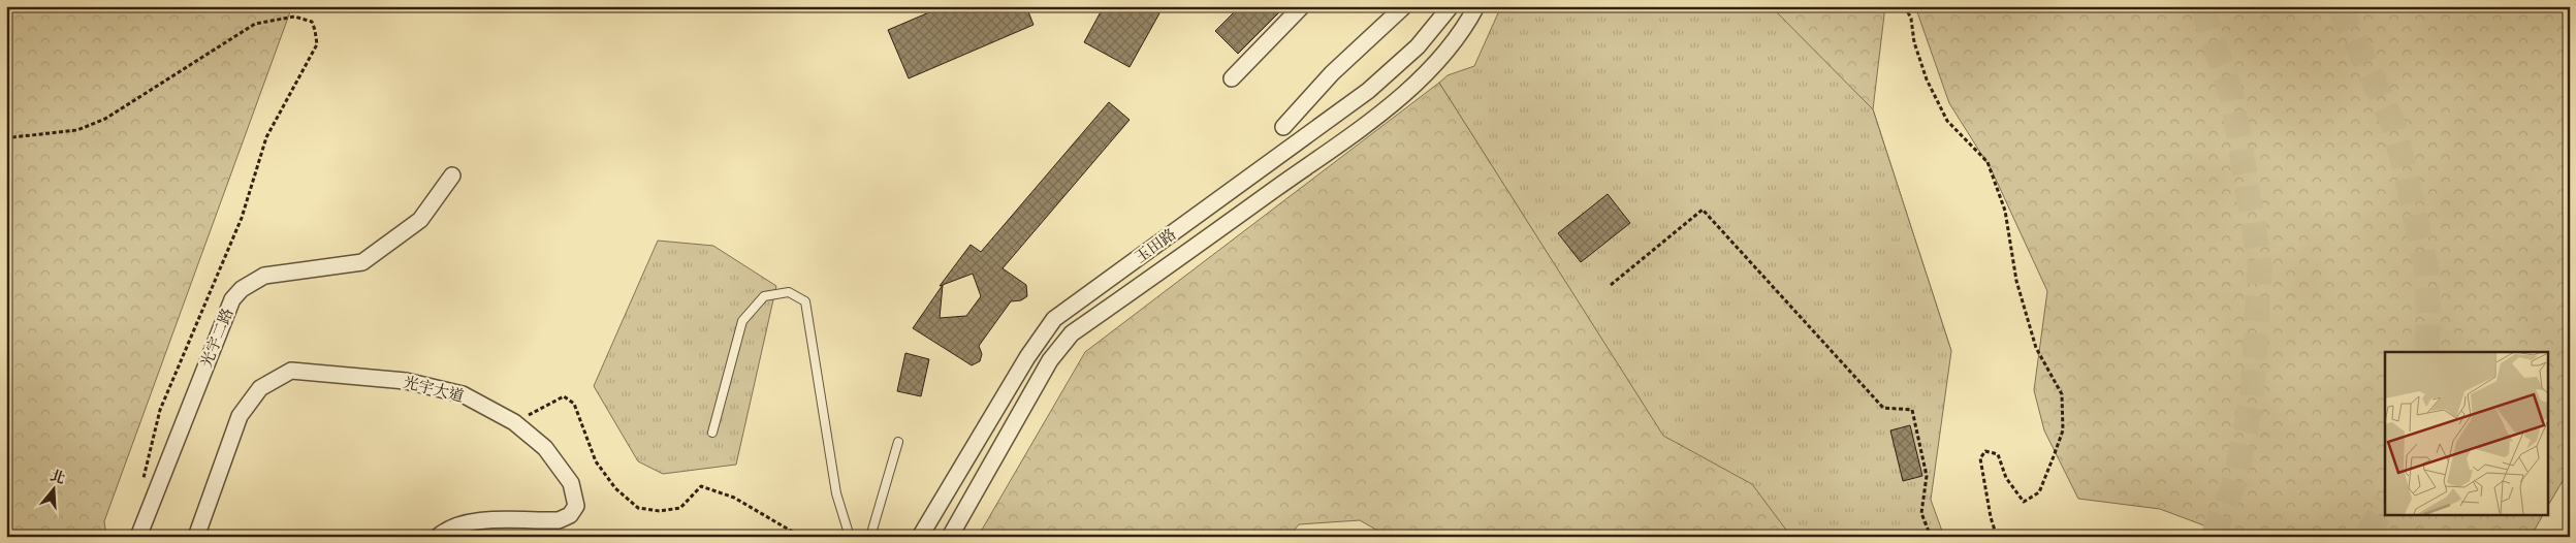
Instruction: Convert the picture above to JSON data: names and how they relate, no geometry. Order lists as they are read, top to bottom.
{
  "streets": {
    "street": ["玉田路", "光宇二路", "光宇大道"]
  },
  "north": "top"
}
